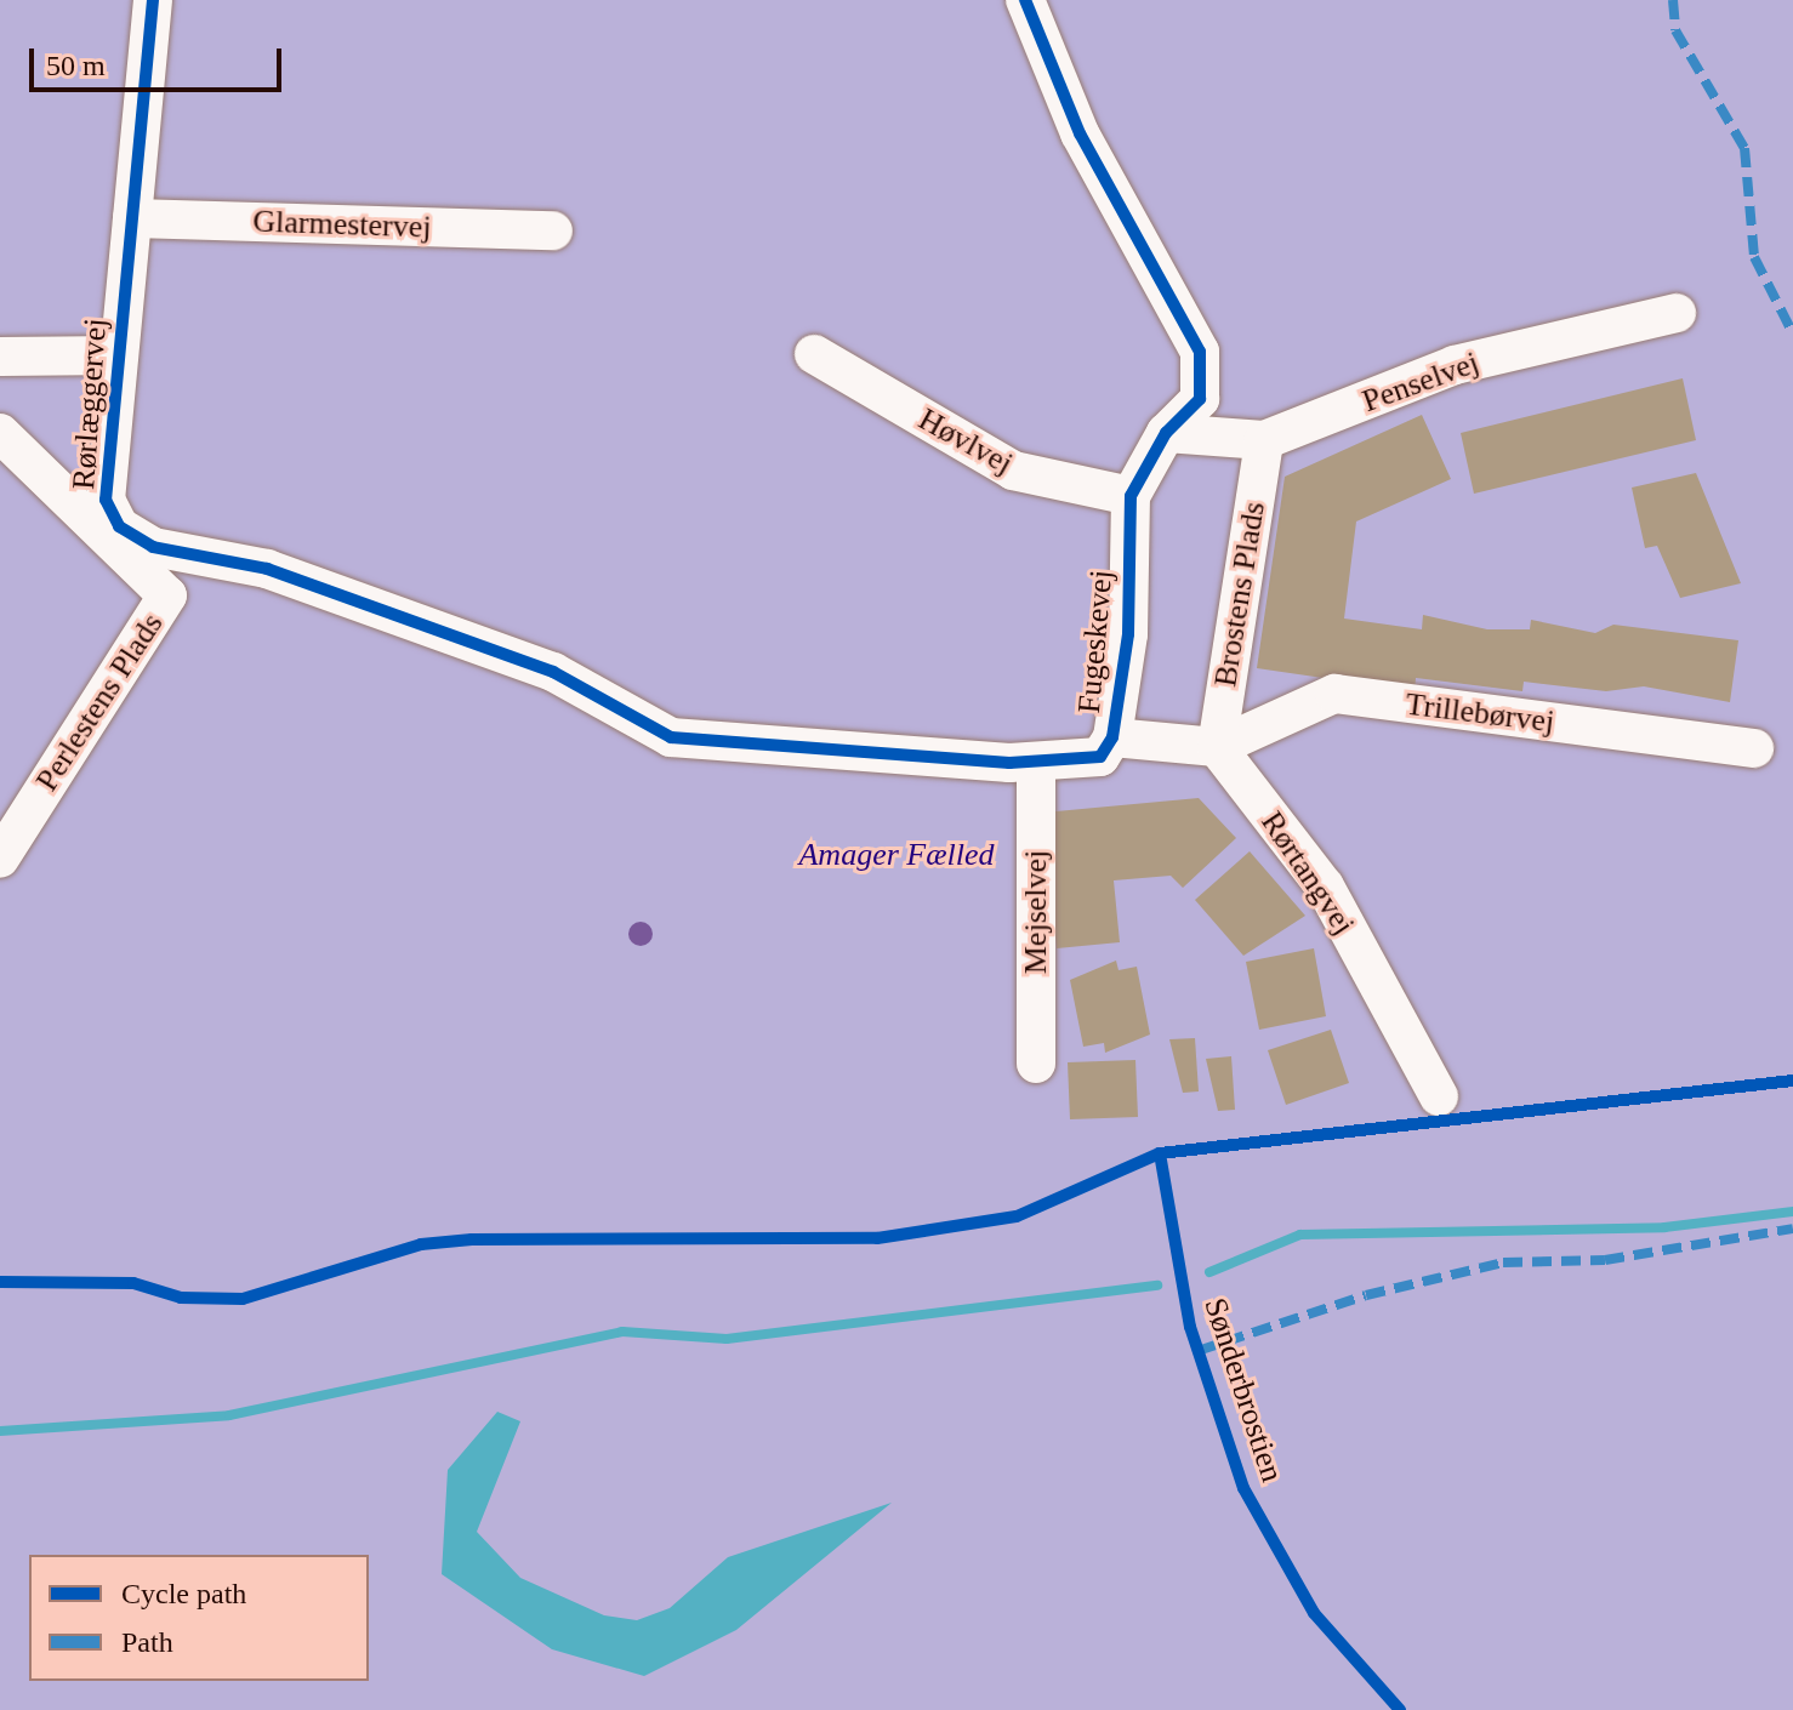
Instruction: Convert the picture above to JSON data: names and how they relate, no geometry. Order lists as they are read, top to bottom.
{
  "streets": {
    "street": [
      "Glarmestervej",
      "Penselvej",
      "Rørlæggervej",
      "Høvlvej",
      "Brostens Plads",
      "Fugeskevej",
      "Perlestens Plads",
      "Trillebørvej",
      "Rørtangvej",
      "Mejselvej"
    ],
    "cycle path": ["Sønderbrostien"]
  },
  "crossings": [
    ["Glarmestervej", "Rørlæggervej"],
    ["Penselvej", "Brostens Plads"],
    ["Penselvej", "Fugeskevej"],
    ["Rørlæggervej", "Fugeskevej"],
    ["Høvlvej", "Fugeskevej"],
    ["Brostens Plads", "Trillebørvej"],
    ["Brostens Plads", "Rørtangvej"],
    ["Fugeskevej", "Mejselvej"],
    ["Trillebørvej", "Rørtangvej"]
  ],
  "parks": ["Amager Fælled"],
  "legend": ["Cycle path", "Path"],
  "scale_bar": "50 m"
}
